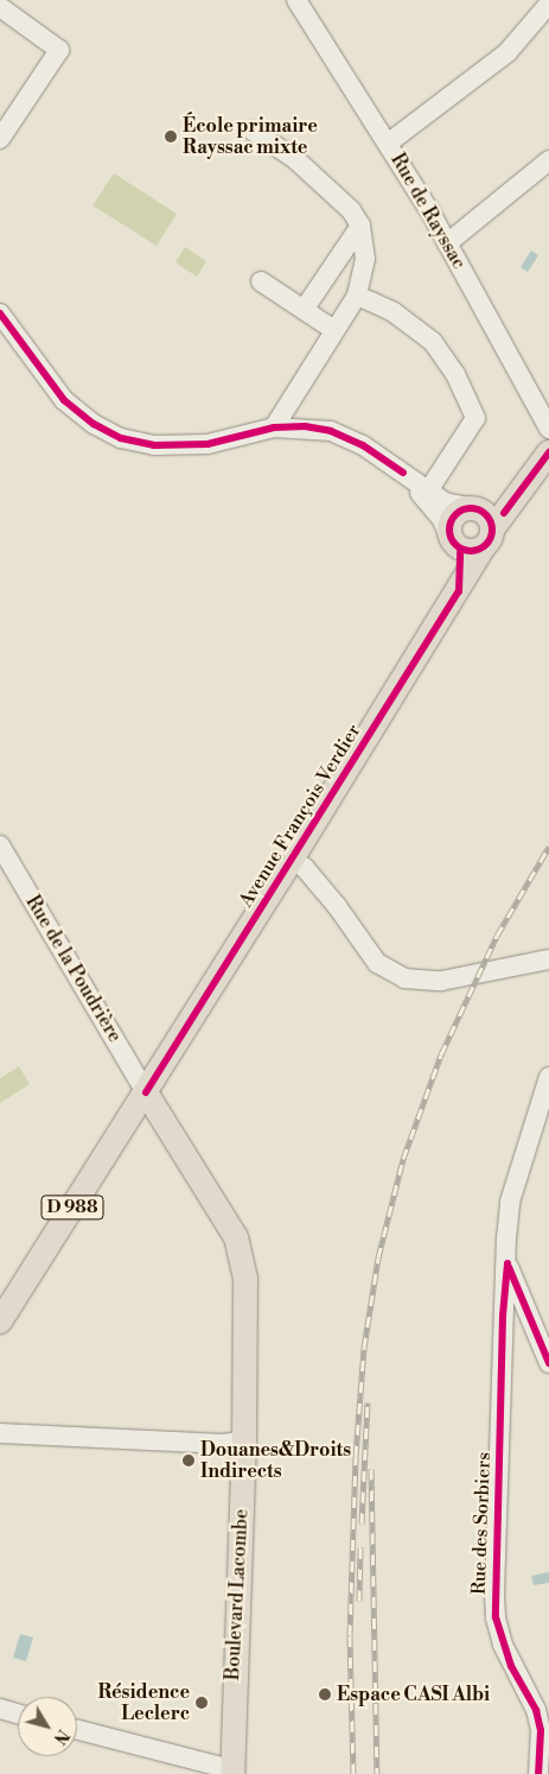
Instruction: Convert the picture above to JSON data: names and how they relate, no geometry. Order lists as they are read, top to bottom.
{
  "streets": {
    "main road": ["Avenue François Verdier", "D 988", "Boulevard Lacombe"],
    "street": ["Rue de Rayssac", "Rue de la Poudrière", "Rue des Sorbiers"]
  },
  "crossings": [
    ["Avenue François Verdier", "Rue de la Poudrière"],
    ["Avenue François Verdier", "Boulevard Lacombe"],
    ["Rue de la Poudrière", "Boulevard Lacombe"]
  ],
  "places": [
    "École primaire Rayssac mixte",
    "Douanes&Droits Indirects",
    "Espace CASI Albi",
    "Résidence Leclerc"
  ],
  "north": "bottom right"
}
